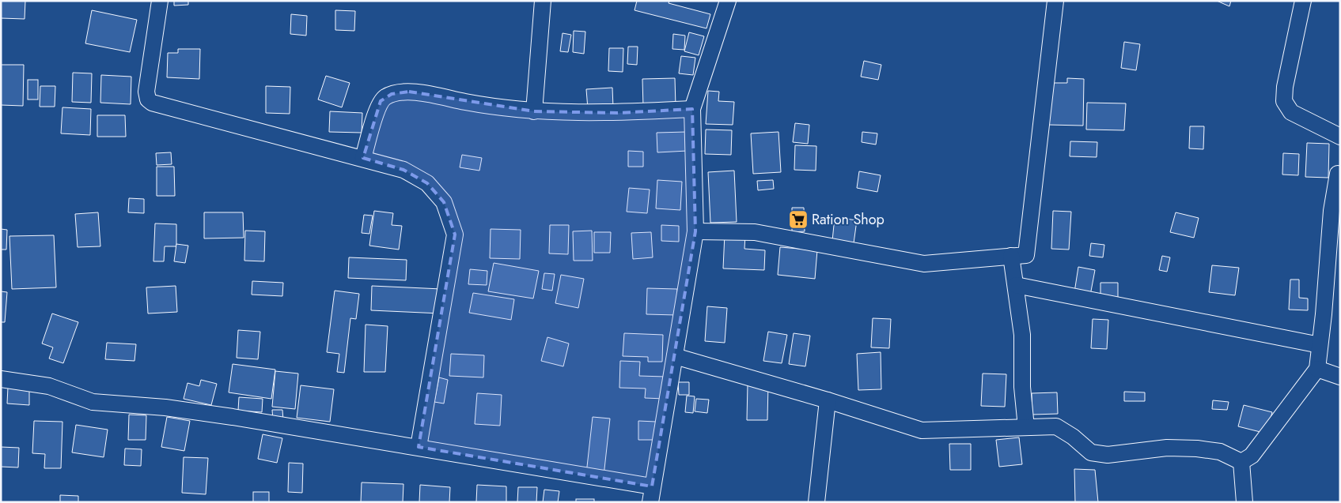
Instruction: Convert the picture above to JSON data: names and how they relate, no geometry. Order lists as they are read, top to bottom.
{
  "places": {
    "supermarket": ["Ration Shop"]
  }
}
